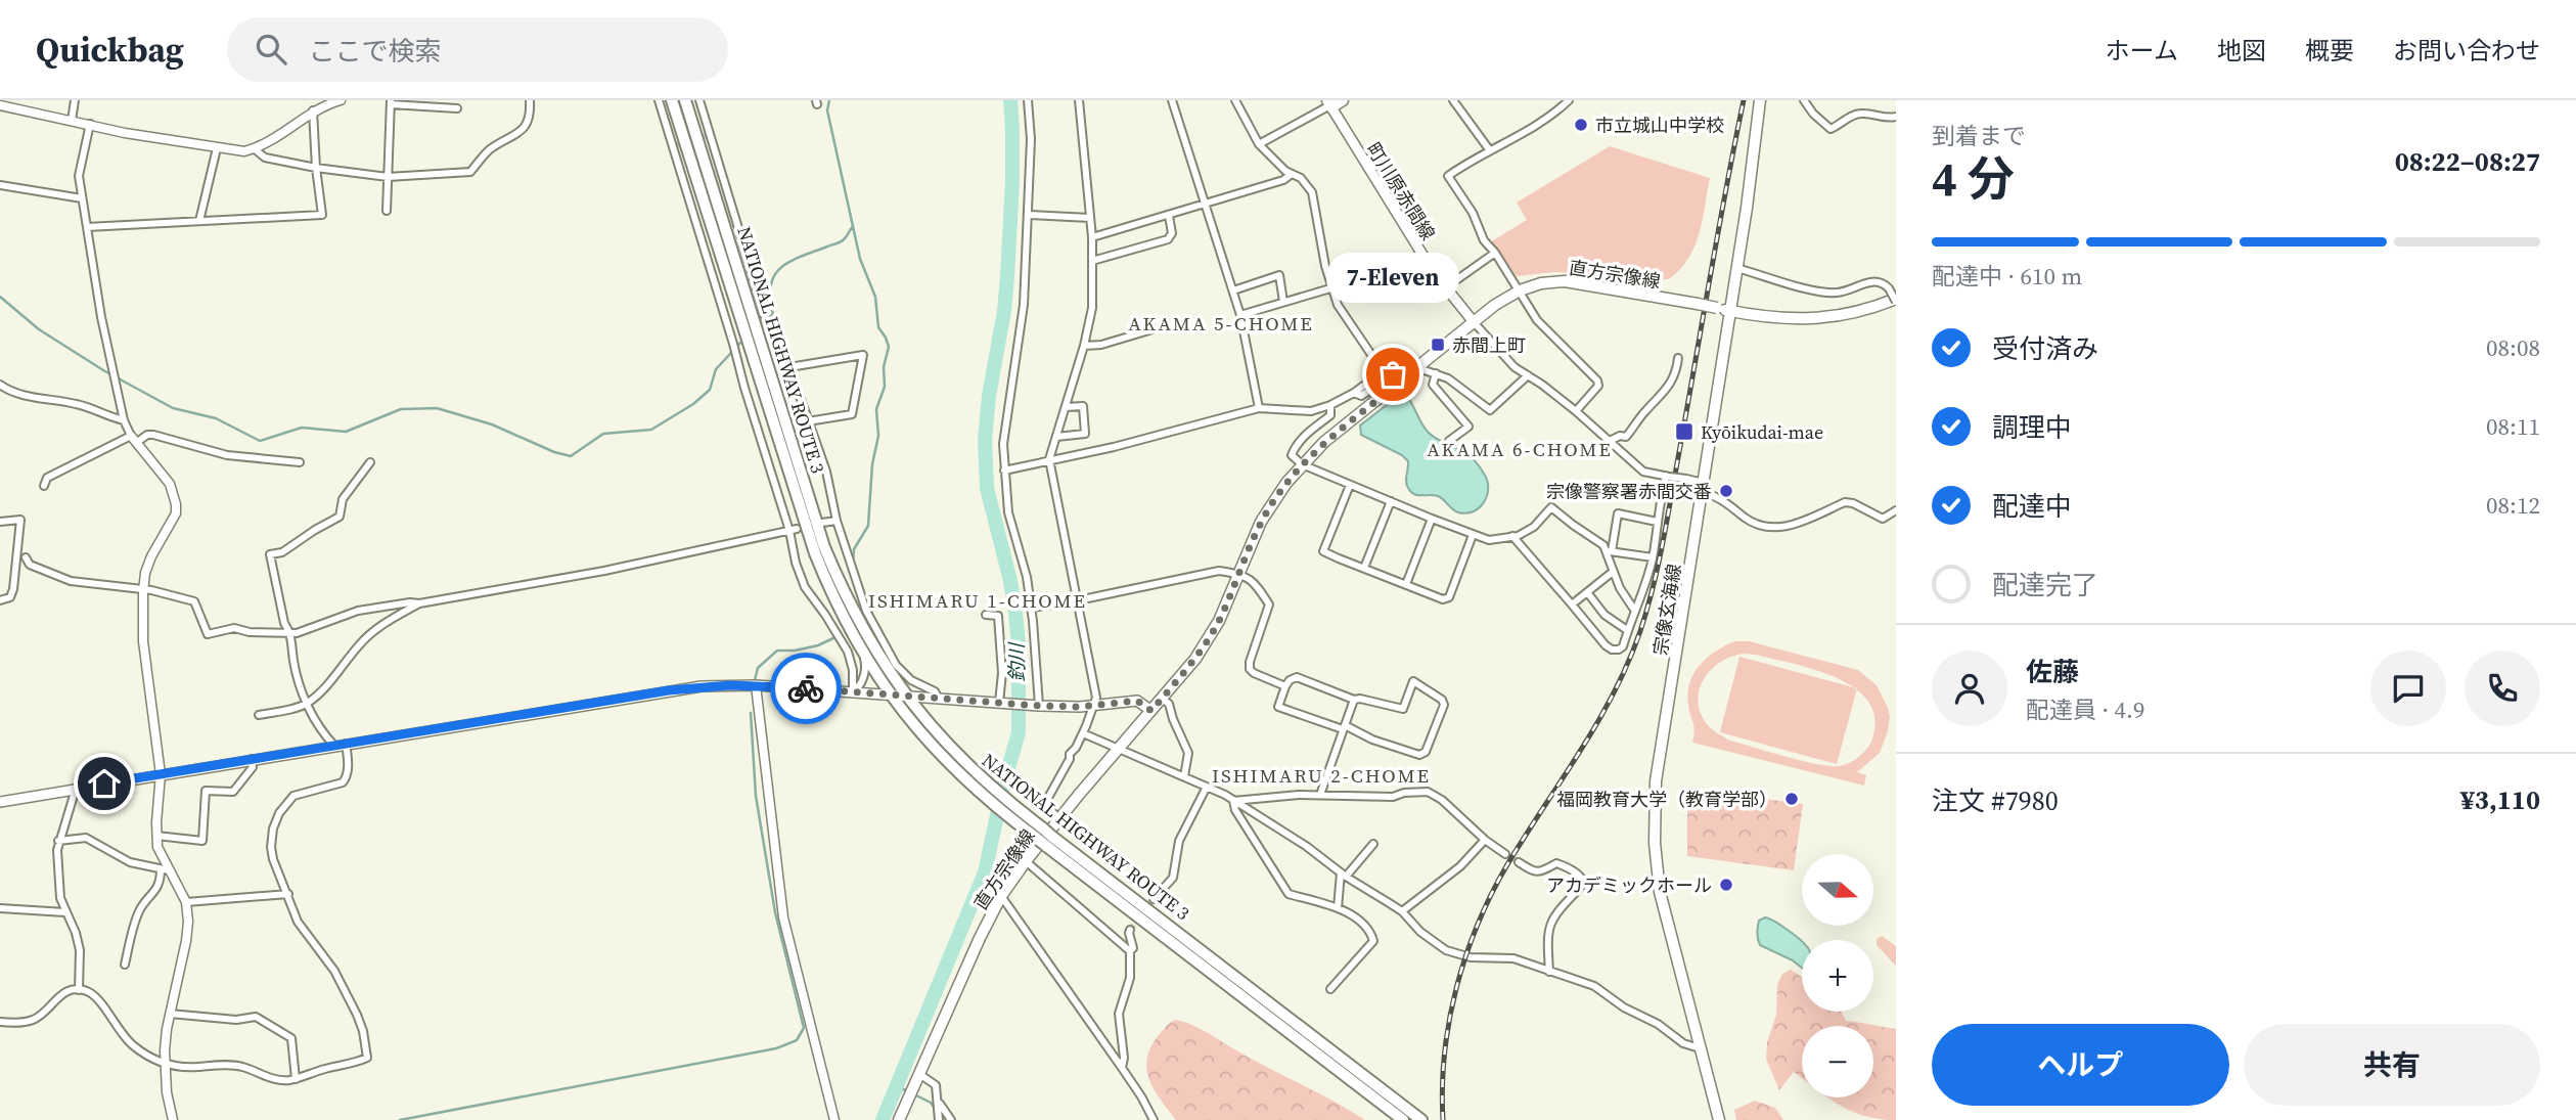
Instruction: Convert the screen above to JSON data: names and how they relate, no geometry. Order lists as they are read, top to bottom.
{
  "streets": {
    "highway": ["NATIONAL HIGHWAY ROUTE 3"],
    "main road": ["町川原赤間線", "直方宗像線", "宗像玄海線"]
  },
  "crossings": [
    ["町川原赤間線", "直方宗像線"],
    ["直方宗像線", "宗像玄海線"]
  ],
  "districts": [
    "AKAMA 5-CHOME",
    "AKAMA 6-CHOME",
    "ISHIMARU 1-CHOME",
    "ISHIMARU 2-CHOME"
  ],
  "water": ["釣川"],
  "places": {
    "other": [
      "市立城山中学校",
      "7-Eleven",
      "宗像警察署赤間交番",
      "福岡教育大学（教育学部）",
      "アカデミックホール"
    ],
    "transit": ["赤間上町", "Kyōikudai-mae"]
  },
  "north": "right",
  "page": {
    "header": "Quickbag",
    "search": "ここで検索",
    "nav": [
      "ホーム",
      "地図",
      "概要",
      "お問い合わせ"
    ],
    "heading": ["4 分", "到着まで", "08:22–08:27"],
    "panel": [
      "佐藤",
      "配達員 · 4.9",
      "注文 #7980",
      "¥3,110"
    ],
    "bar": "配達中 · 610 m",
    "bubble": "7-Eleven",
    "list": [
      ["受付済み", "08:08"],
      ["調理中", "08:11"],
      ["配達中", "08:12"],
      "配達完了"
    ],
    "map_buttons": ["+", "−"],
    "buttons": ["ヘルプ", "共有"]
  }
}
